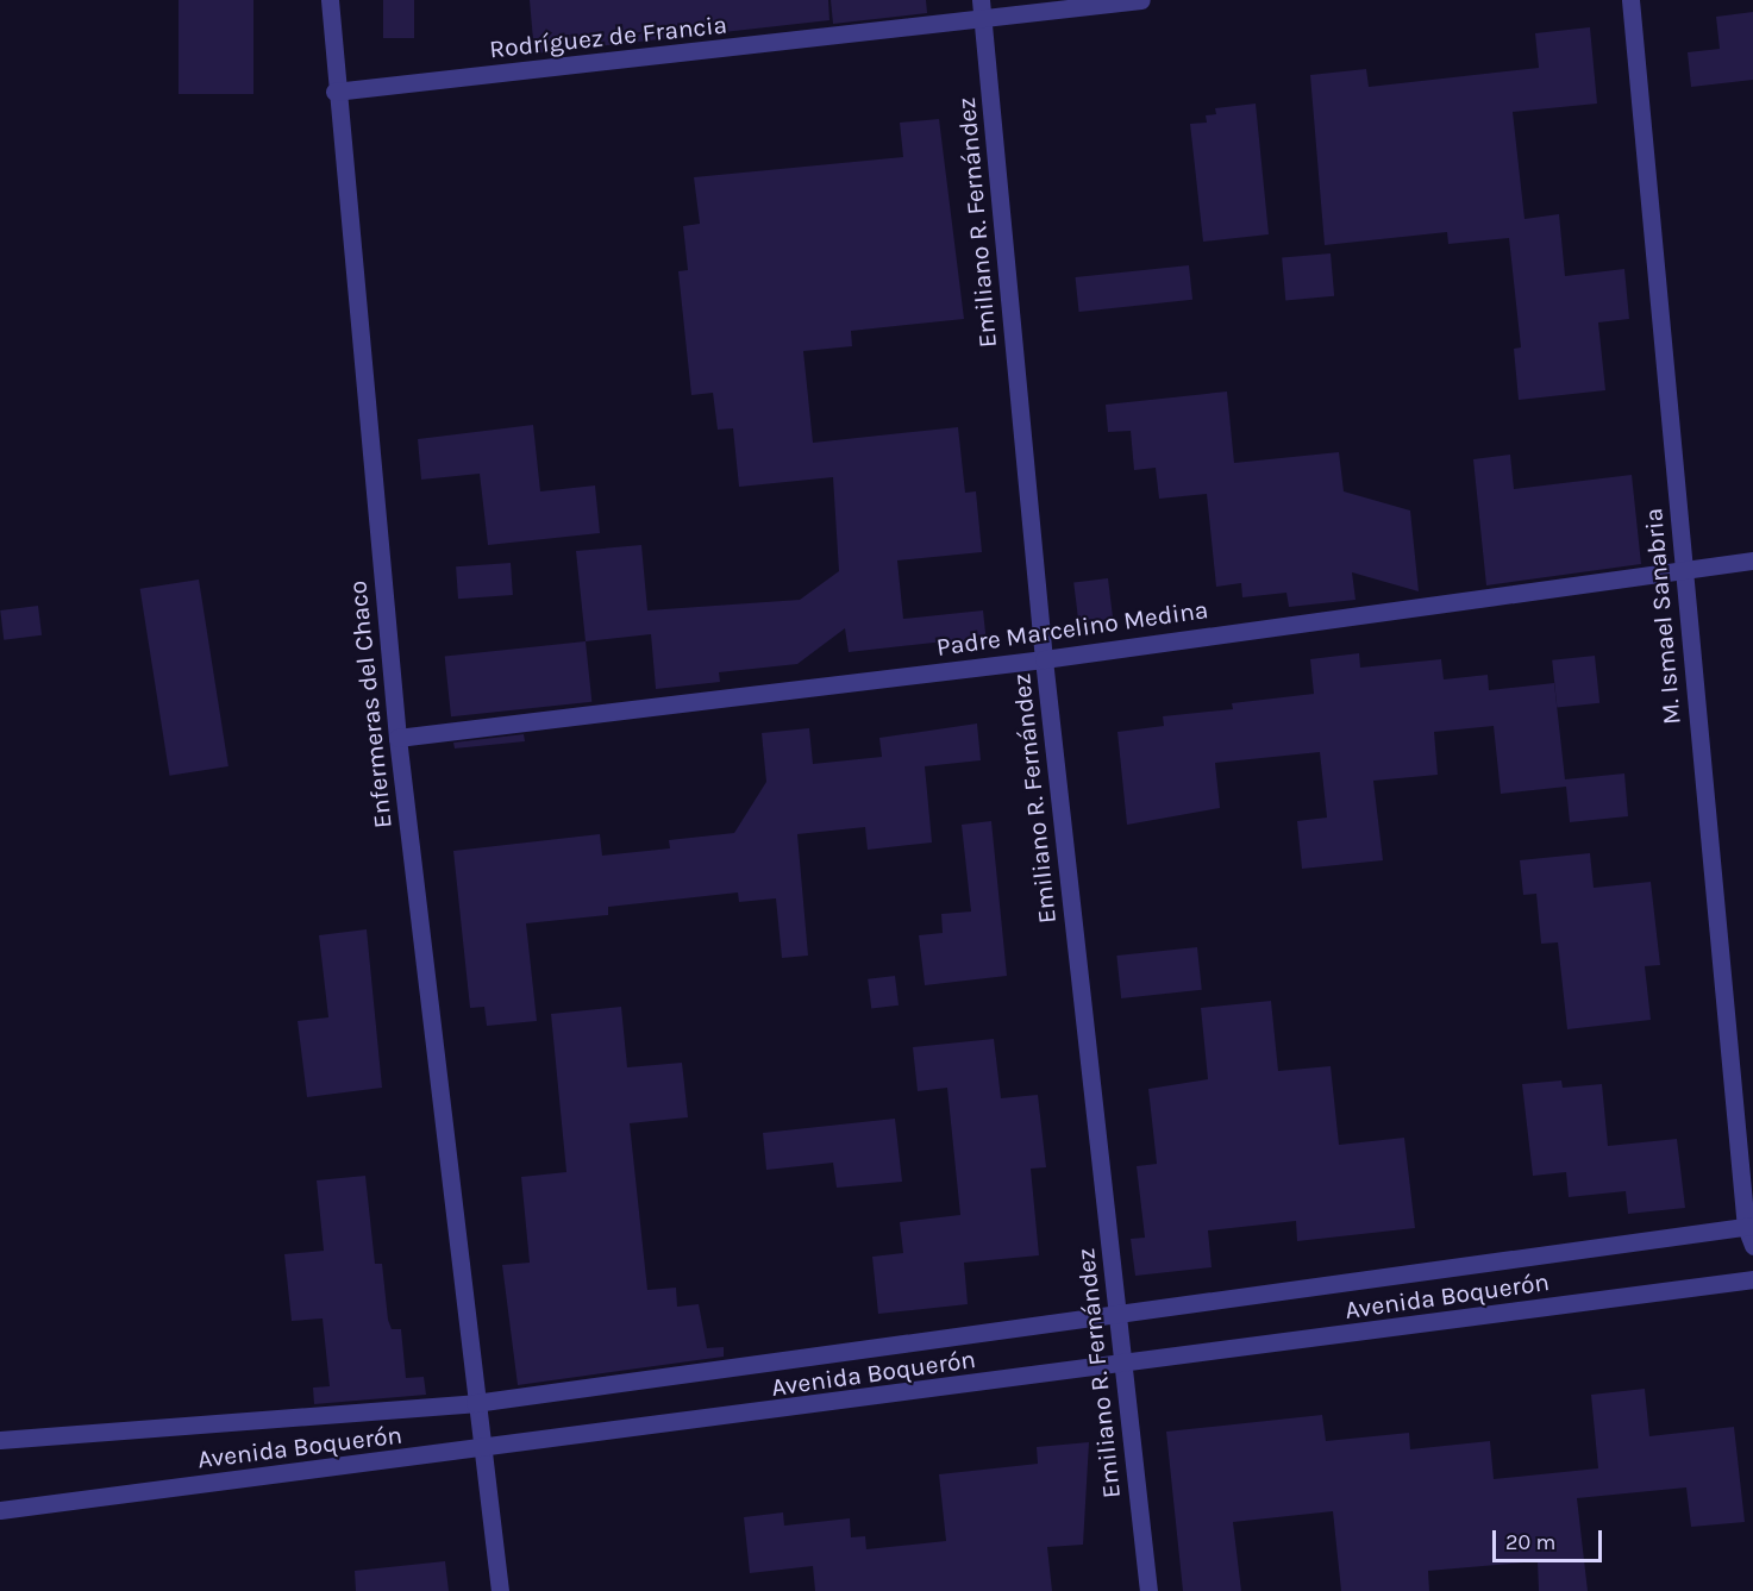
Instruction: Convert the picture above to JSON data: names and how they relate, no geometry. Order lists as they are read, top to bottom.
{
  "streets": {
    "street": [
      "Rodríguez de Francia",
      "Emiliano R. Fernández",
      "M. Ismael Sanabria",
      "Padre Marcelino Medina",
      "Enfermeras del Chaco",
      "Avenida Boquerón"
    ]
  },
  "crossings": [
    ["Rodríguez de Francia", "Emiliano R. Fernández"],
    ["Rodríguez de Francia", "Enfermeras del Chaco"],
    ["Emiliano R. Fernández", "Padre Marcelino Medina"],
    ["Emiliano R. Fernández", "Avenida Boquerón"],
    ["M. Ismael Sanabria", "Padre Marcelino Medina"],
    ["M. Ismael Sanabria", "Avenida Boquerón"],
    ["Padre Marcelino Medina", "Enfermeras del Chaco"],
    ["Enfermeras del Chaco", "Avenida Boquerón"]
  ],
  "scale_bar": "20 m"
}
